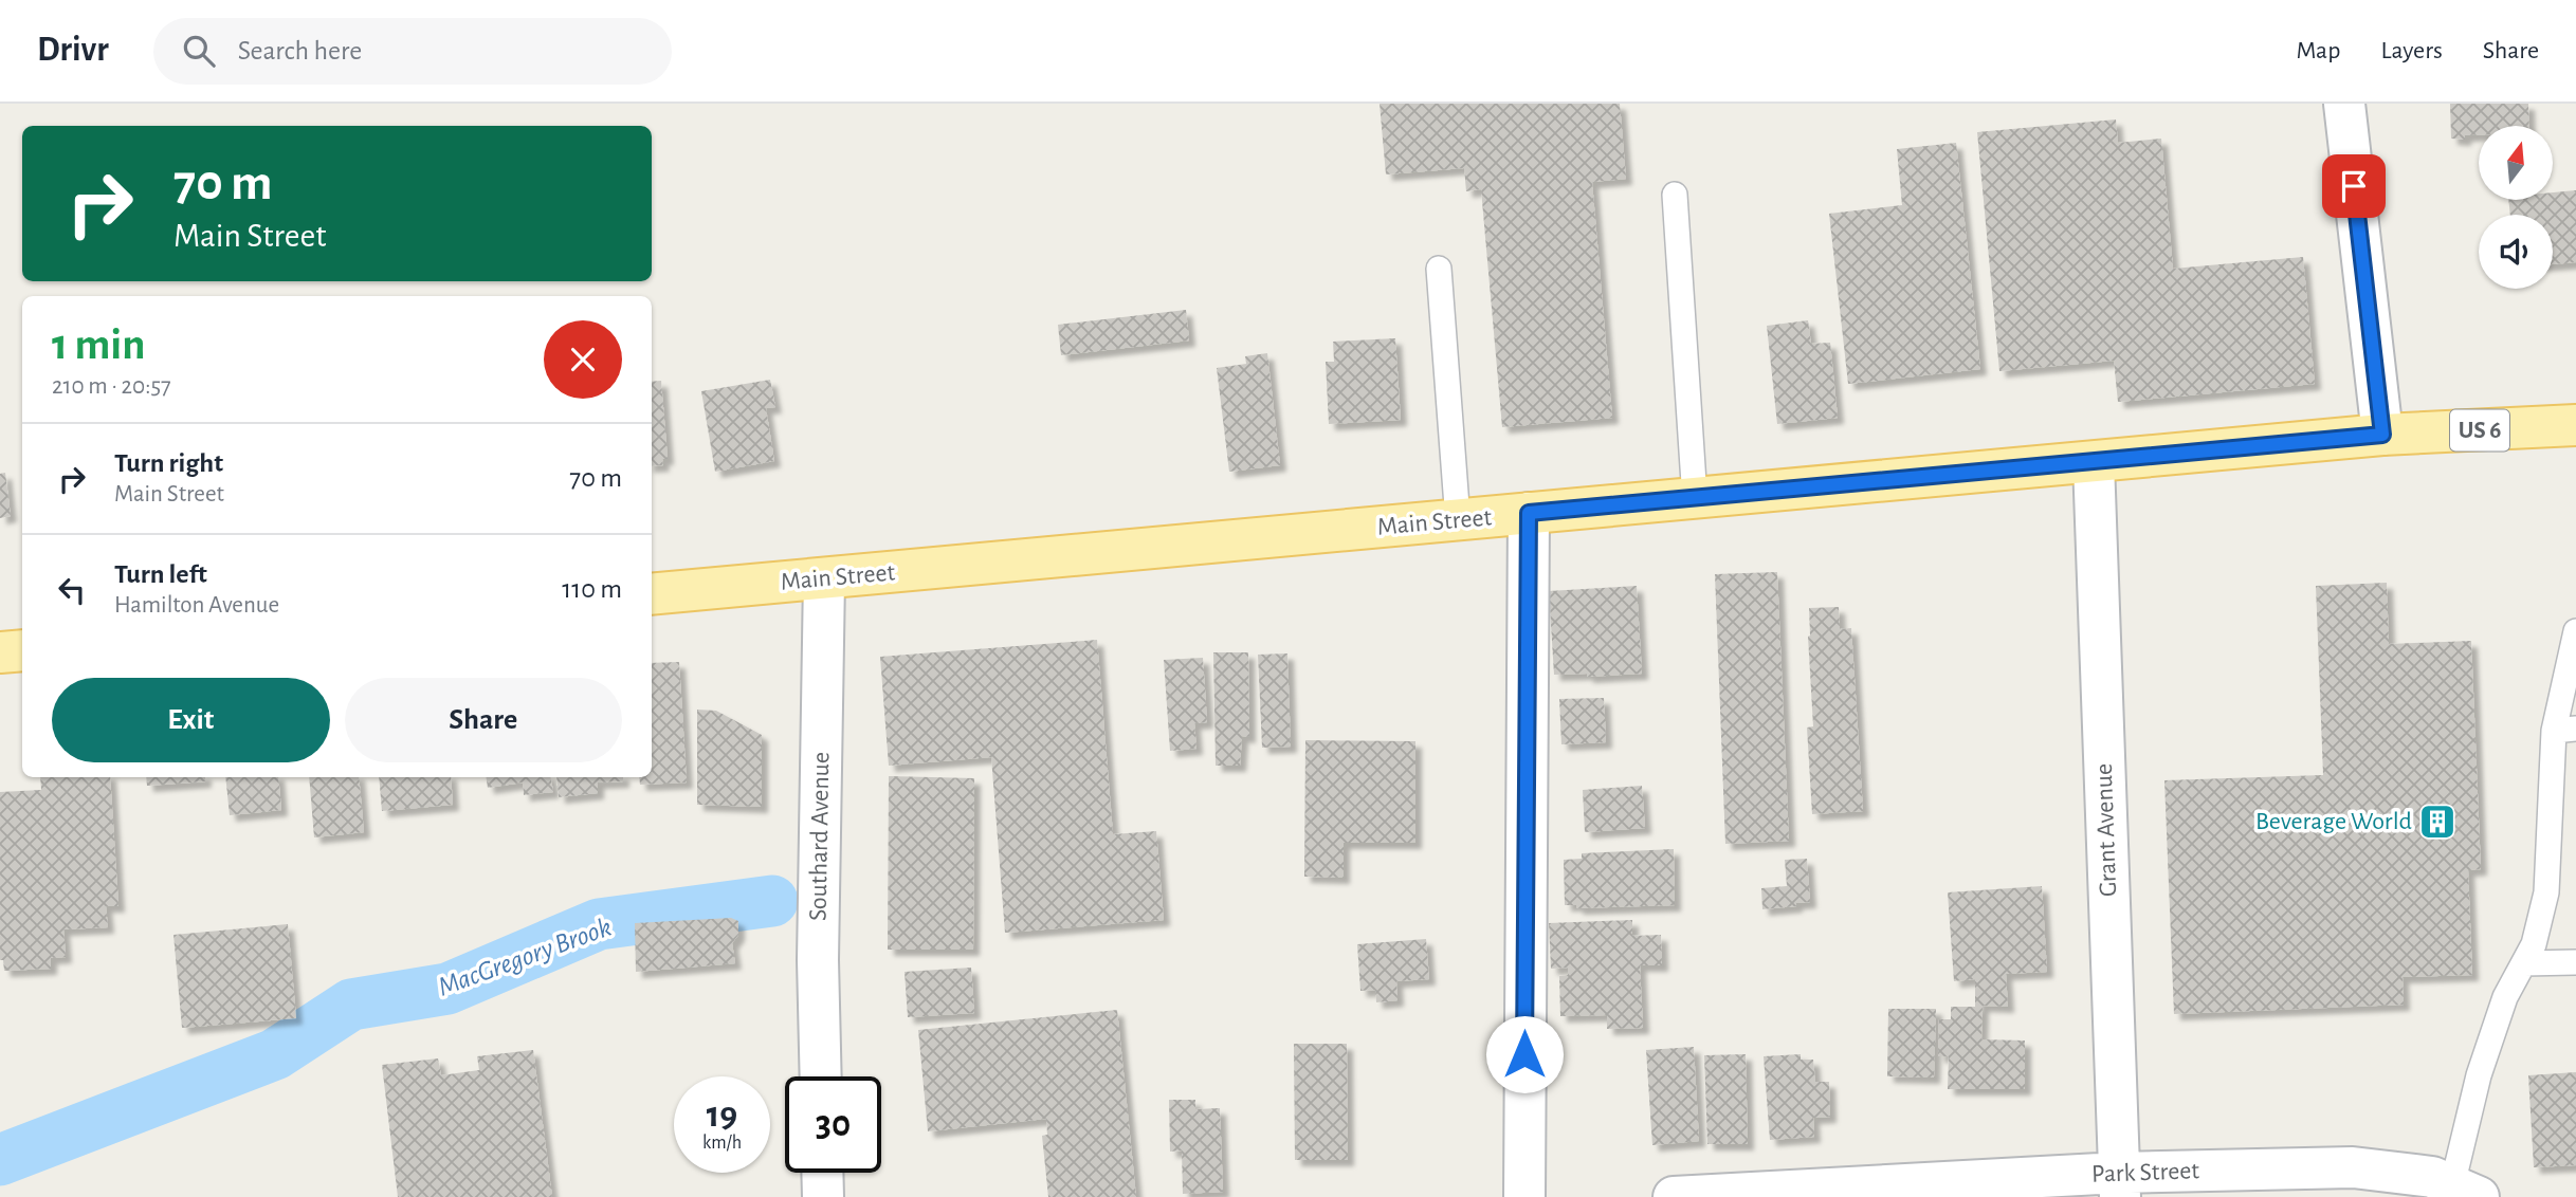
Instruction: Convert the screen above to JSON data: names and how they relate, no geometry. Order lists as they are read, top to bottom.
{
  "streets": {
    "main road": ["US 6", "Main Street"],
    "street": ["Grant Avenue", "Southard Avenue", "Park Street"]
  },
  "crossings": [
    ["Main Street", "Grant Avenue"],
    ["Main Street", "Southard Avenue"],
    ["Grant Avenue", "Park Street"]
  ],
  "water": ["MacGregory Brook"],
  "places": {
    "building": ["Beverage World"]
  },
  "north": "top",
  "page": {
    "header": "Drivr",
    "search": "Search here",
    "nav": ["Map", "Layers", "Share"],
    "turn": ["70 m", "Main Street"],
    "heading": ["1 min", "210 m · 20:57"],
    "list": [
      {
        "name": "Turn right",
        "note": "Main Street",
        "value": "70 m"
      },
      {
        "name": "Turn left",
        "note": "Hamilton Avenue",
        "value": "110 m"
      }
    ],
    "buttons": ["Exit", "Share"],
    "speed": "19 km/h",
    "limit": "30"
  }
}
